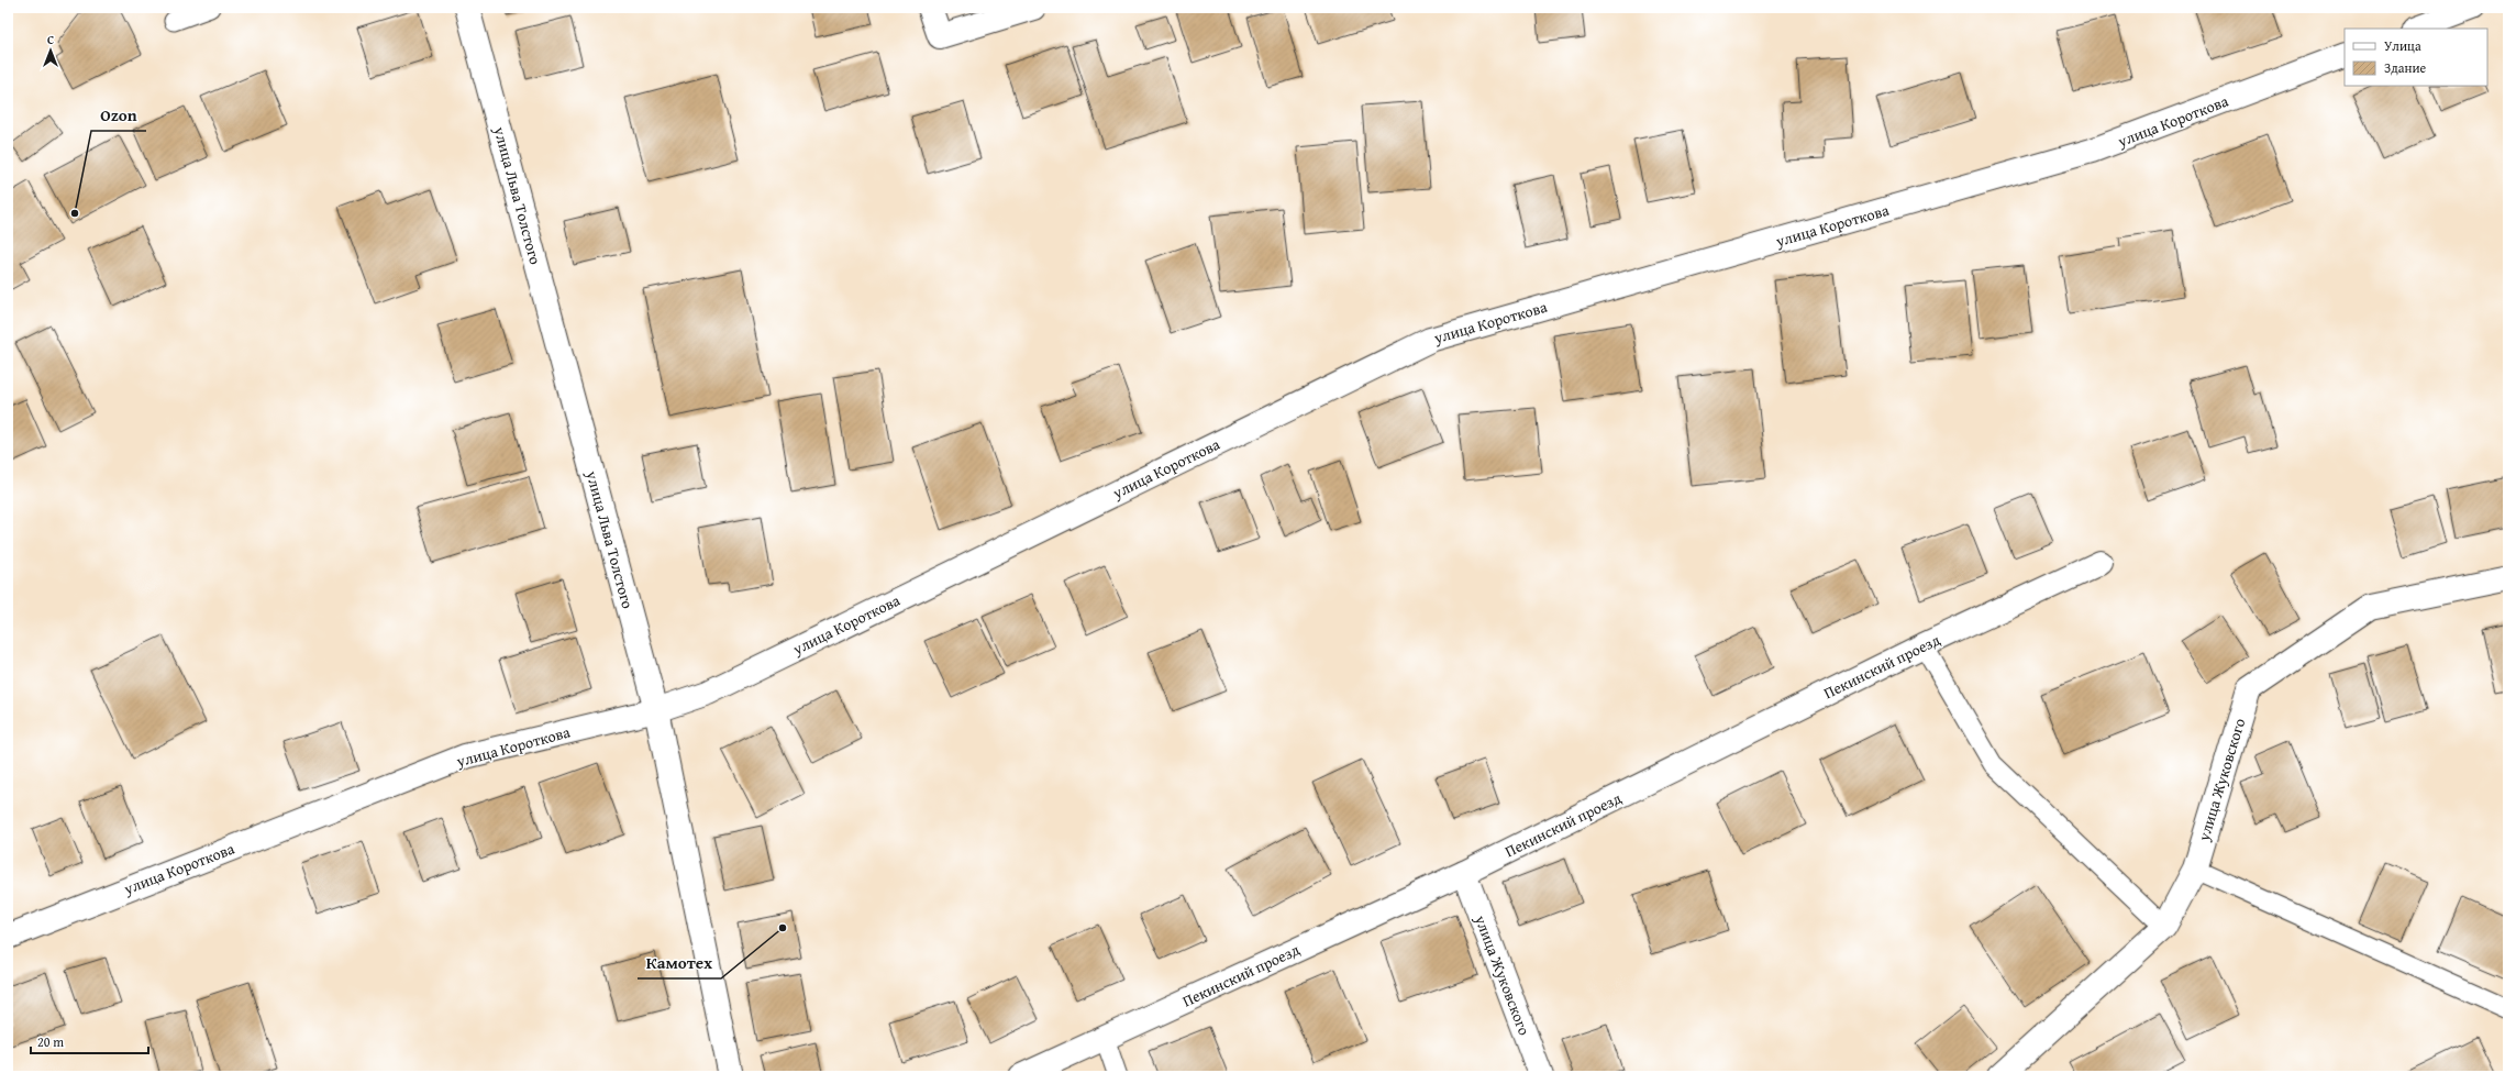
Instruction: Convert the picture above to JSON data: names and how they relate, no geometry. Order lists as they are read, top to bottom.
{
  "streets": {
    "street": [
      "улица Короткова",
      "улица Льва Толстого",
      "Пекинский проезд",
      "улица Жуковского"
    ]
  },
  "crossings": [
    ["улица Короткова", "улица Льва Толстого"],
    ["Пекинский проезд", "улица Жуковского"]
  ],
  "places": ["Ozon", "Камотех"],
  "legend": ["Улица", "Здание"],
  "scale_bar": "20 m",
  "north": "top"
}
